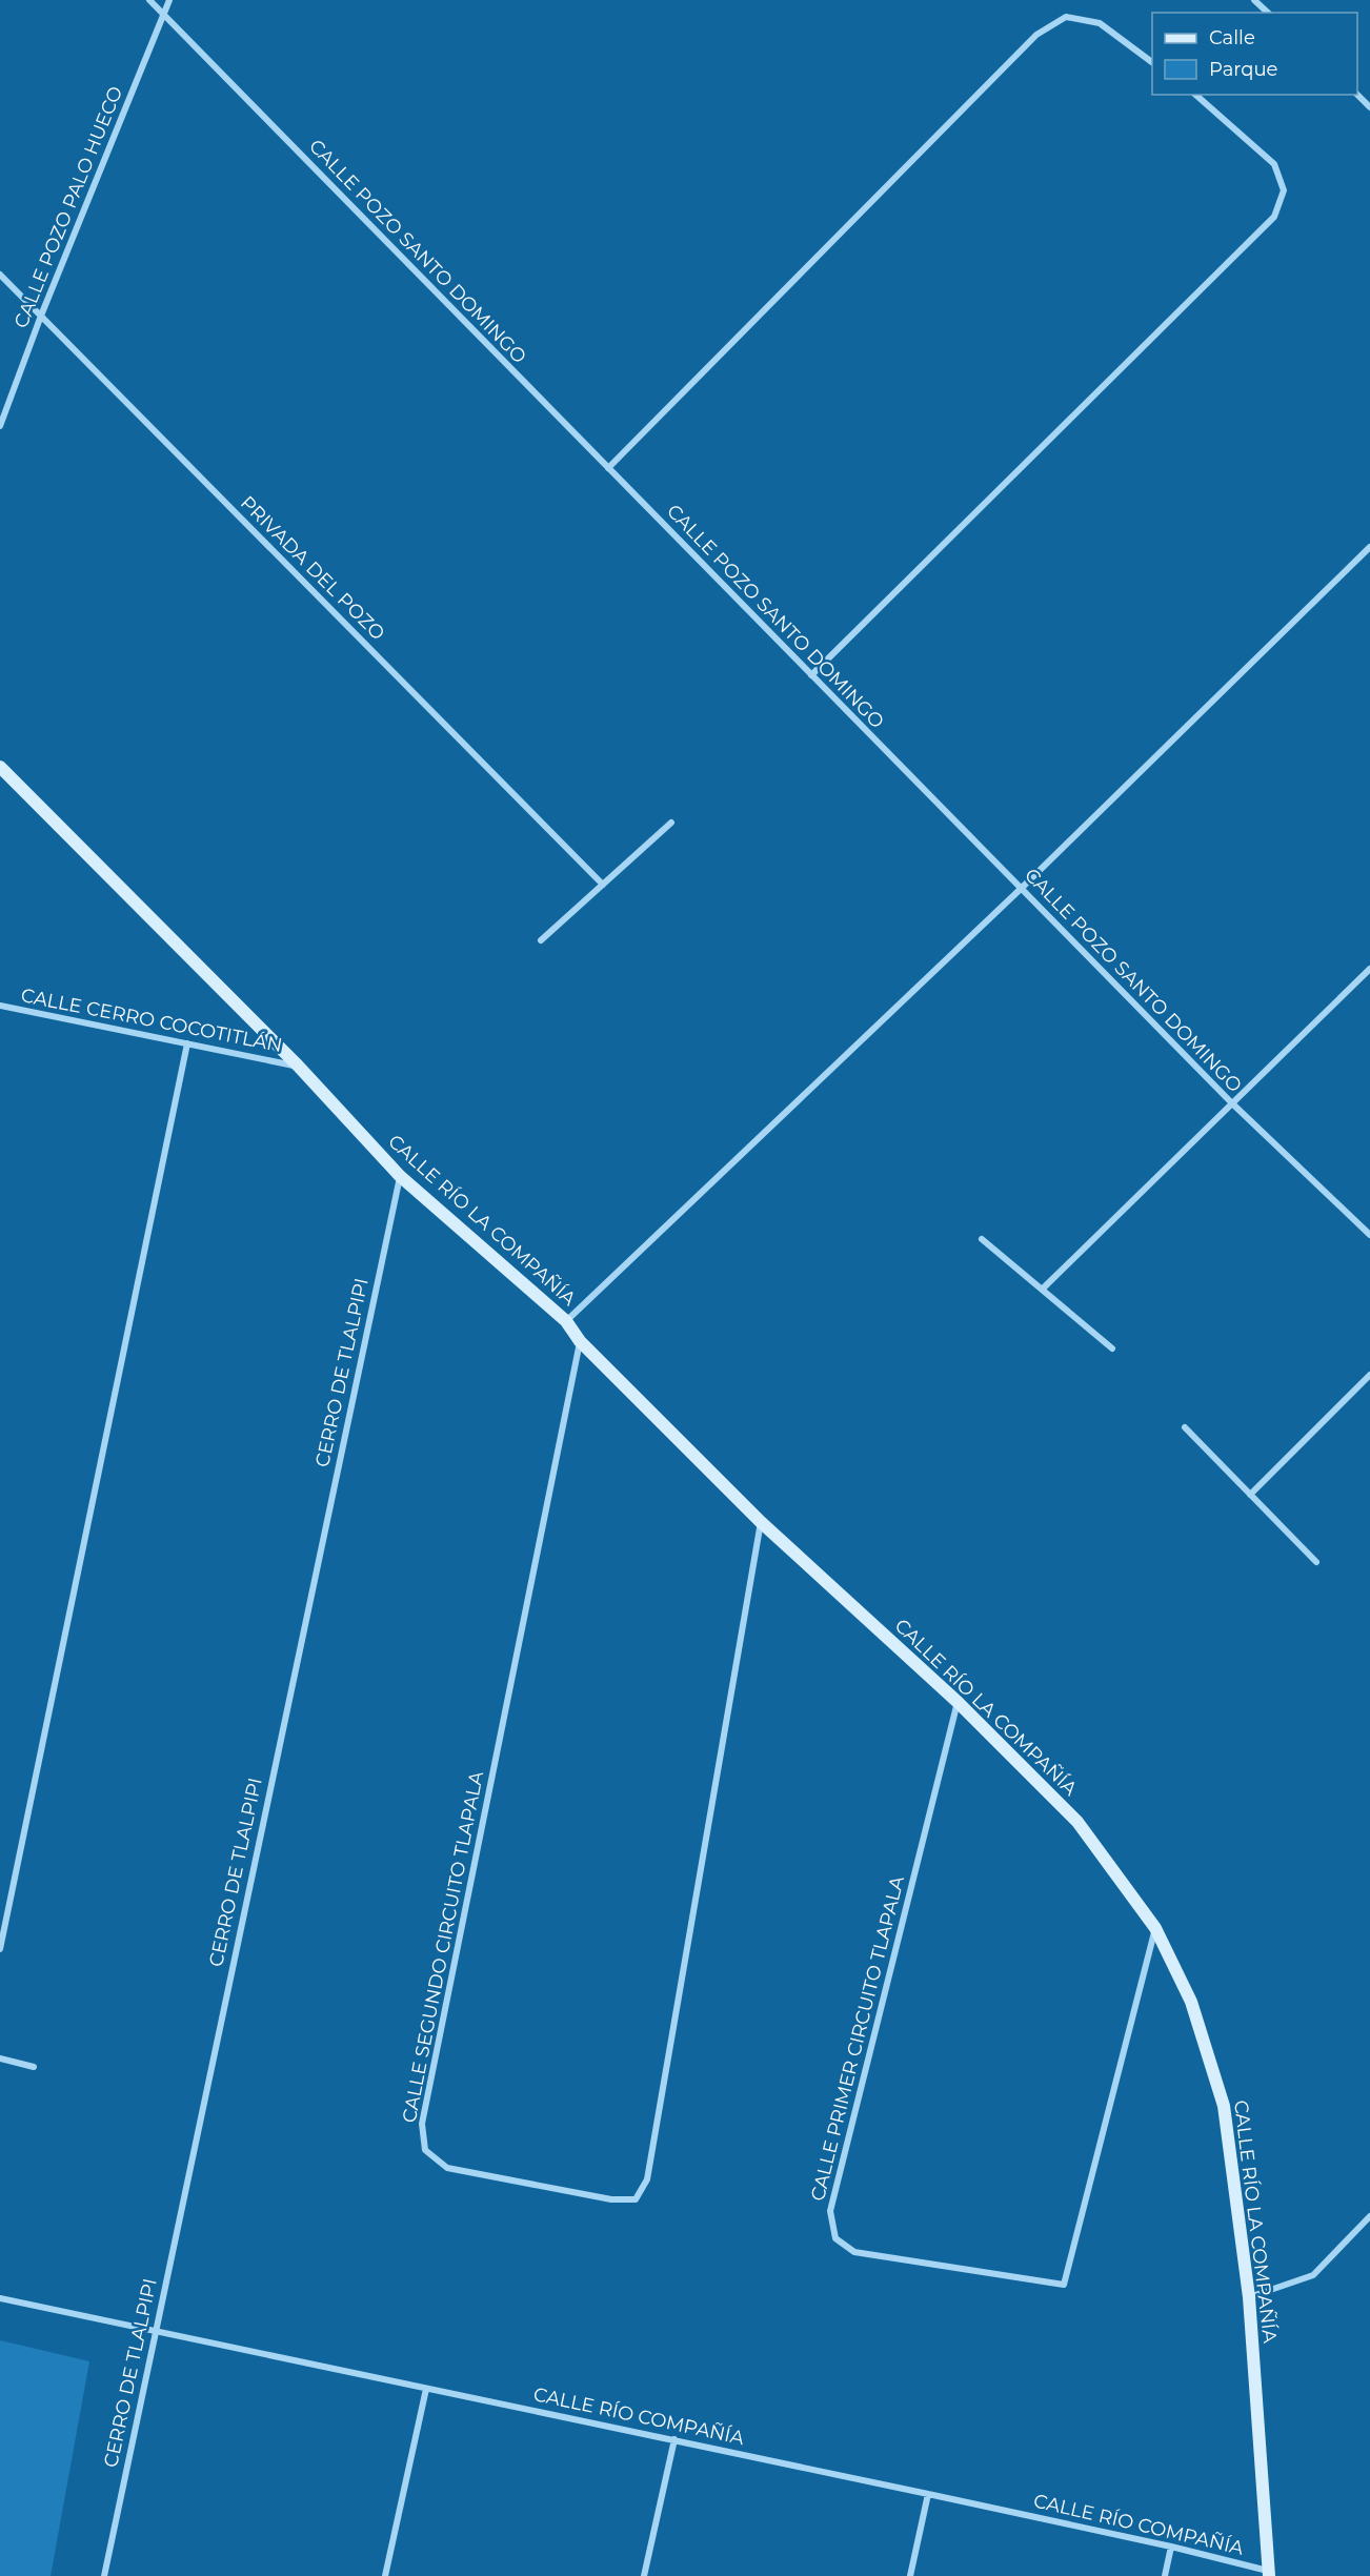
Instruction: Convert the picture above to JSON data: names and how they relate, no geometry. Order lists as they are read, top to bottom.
{
  "streets": {
    "street": [
      "CALLE POZO PALO HUECO",
      "CALLE POZO SANTO DOMINGO",
      "PRIVADA DEL POZO",
      "CALLE CERRO COCOTITLÁN",
      "CALLE RÍO LA COMPAÑÍA",
      "CERRO DE TLALPIPI",
      "CALLE SEGUNDO CIRCUITO TLAPALA",
      "CALLE PRIMER CIRCUITO TLAPALA",
      "CALLE RÍO COMPAÑÍA"
    ]
  },
  "crossings": [
    ["CALLE POZO PALO HUECO", "CALLE POZO SANTO DOMINGO"],
    ["CALLE POZO PALO HUECO", "PRIVADA DEL POZO"],
    ["CALLE CERRO COCOTITLÁN", "CALLE RÍO LA COMPAÑÍA"],
    ["CALLE RÍO LA COMPAÑÍA", "CERRO DE TLALPIPI"],
    ["CALLE RÍO LA COMPAÑÍA", "CALLE SEGUNDO CIRCUITO TLAPALA"],
    ["CALLE RÍO LA COMPAÑÍA", "CALLE PRIMER CIRCUITO TLAPALA"],
    ["CALLE RÍO LA COMPAÑÍA", "CALLE RÍO COMPAÑÍA"],
    ["CERRO DE TLALPIPI", "CALLE RÍO COMPAÑÍA"]
  ],
  "legend": ["Calle", "Parque"]
}
